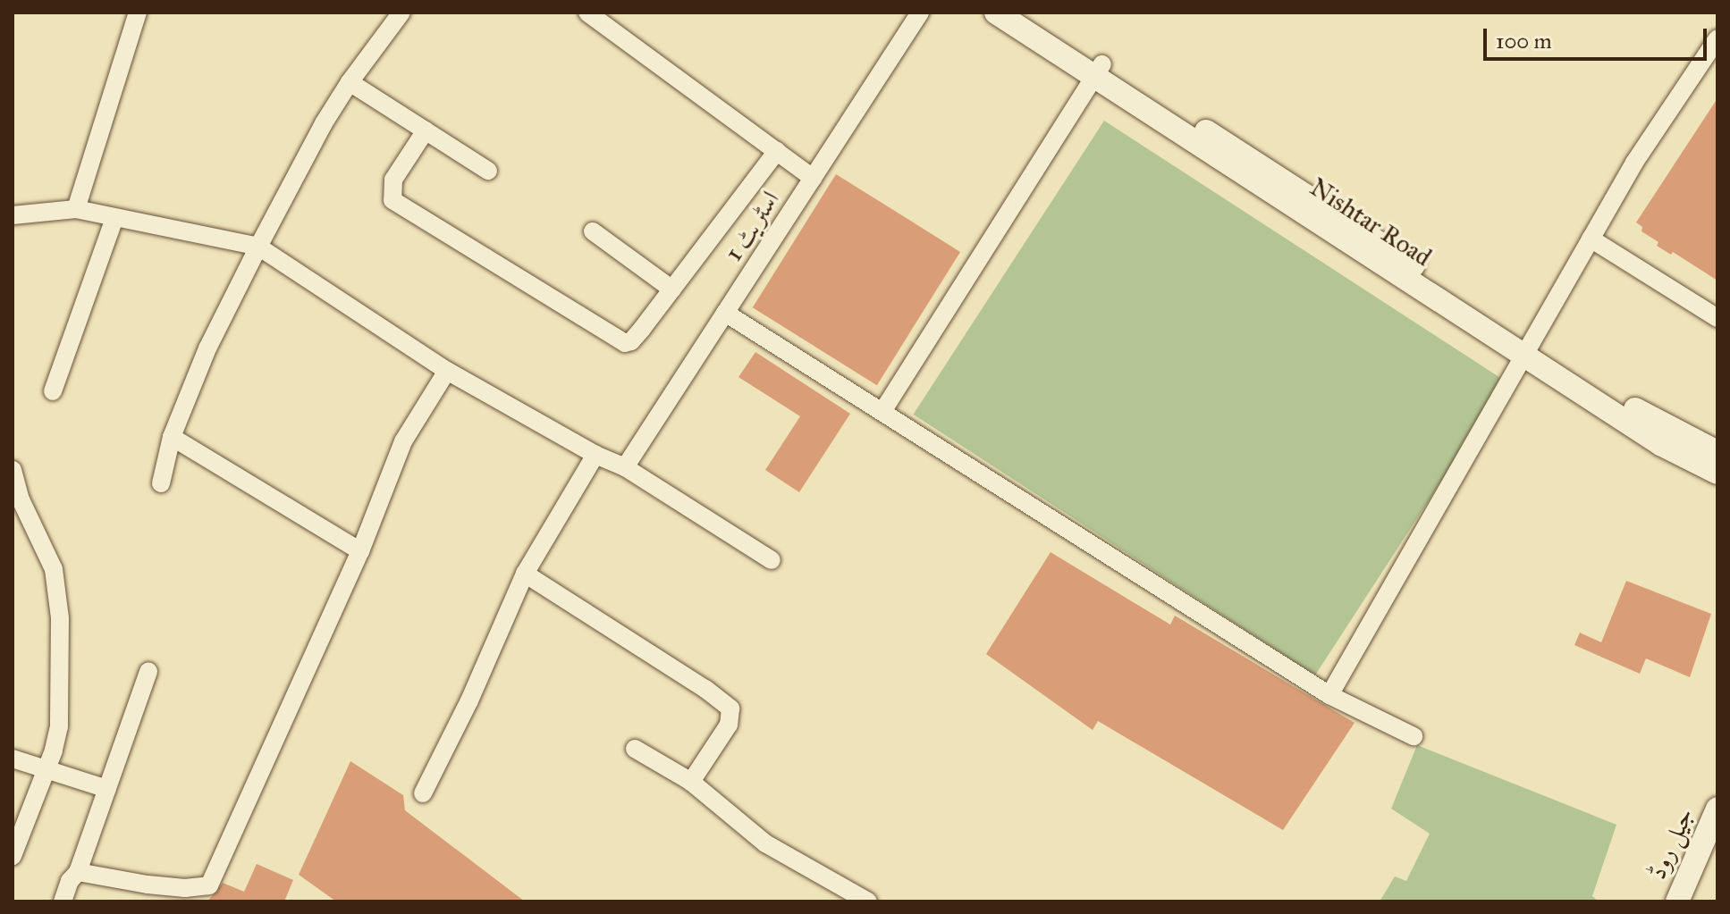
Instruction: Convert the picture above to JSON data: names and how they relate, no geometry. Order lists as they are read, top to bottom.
{
  "streets": {
    "main road": ["Nishtar Road", "جیل روڈ"],
    "street": ["اسٹریٹ 1"]
  },
  "scale_bar": "100 m"
}
